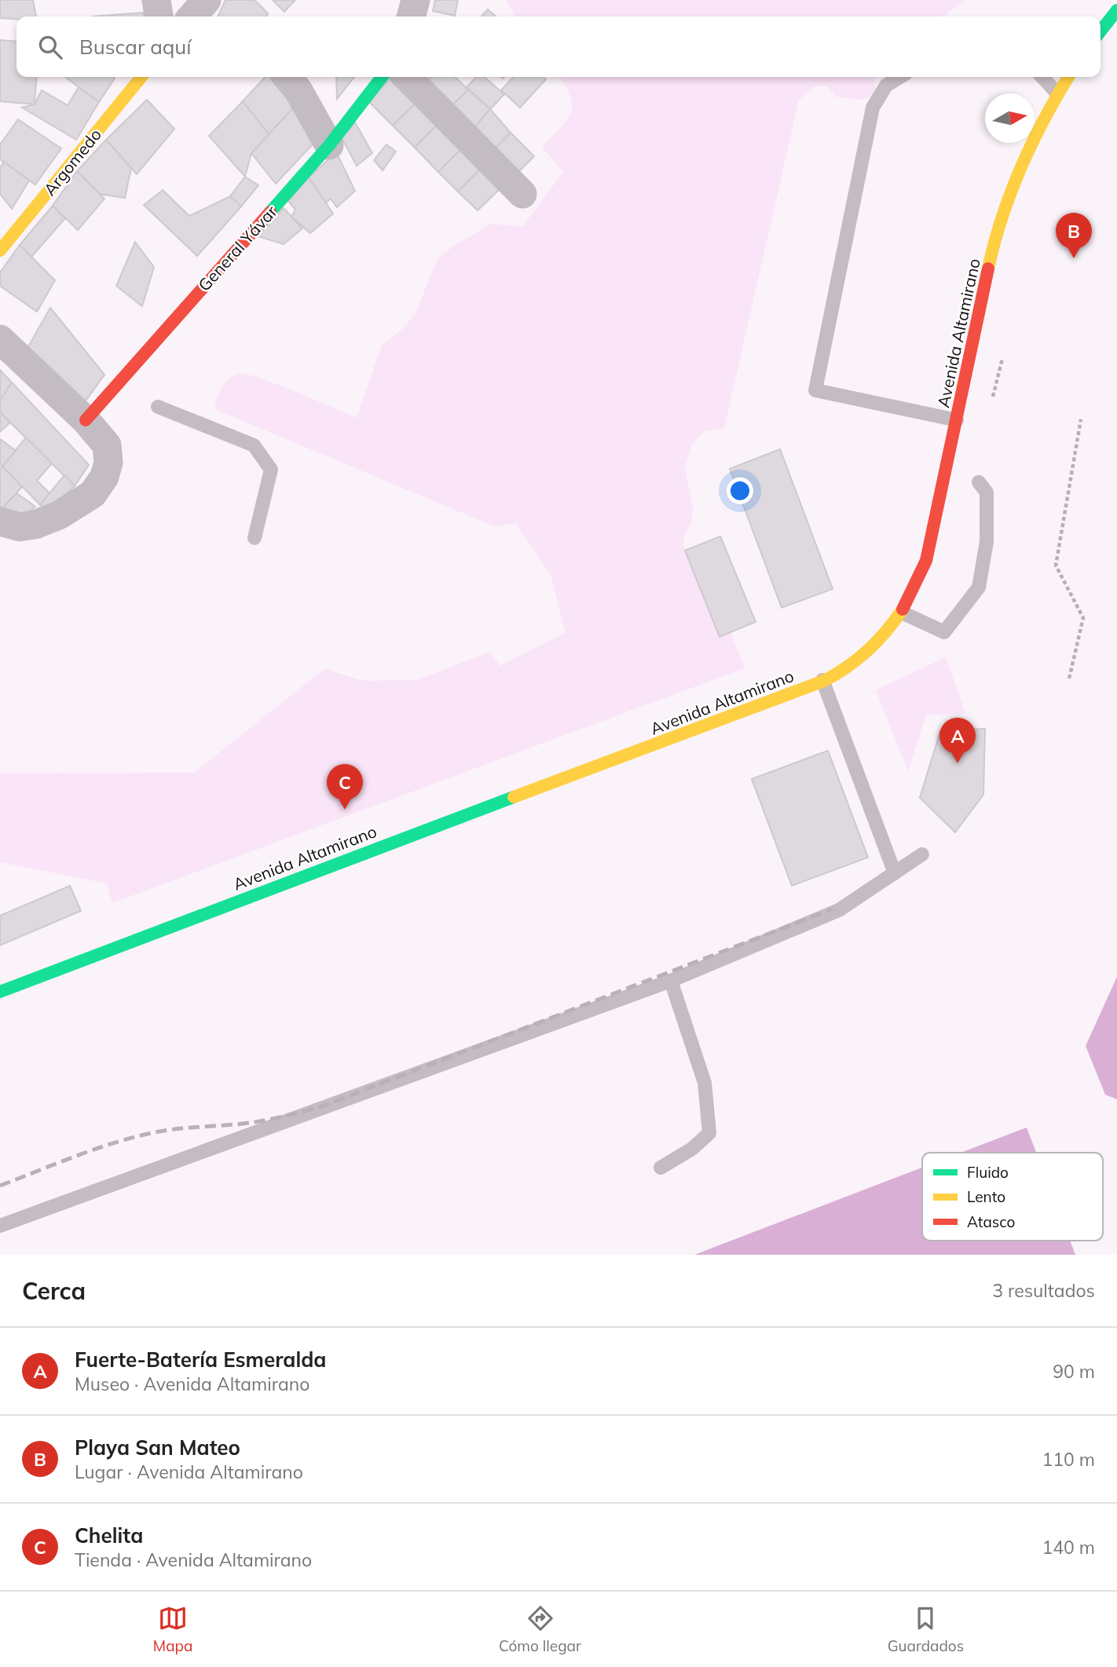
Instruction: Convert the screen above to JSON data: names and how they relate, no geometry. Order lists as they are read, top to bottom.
{
  "streets": {
    "main road": ["Argomedo", "General Yávar", "Avenida Altamirano"]
  },
  "legend": ["Fluido", "Lento", "Atasco"],
  "north": "right",
  "page": {
    "search": "Buscar aquí",
    "pins": ["B", "A", "C"],
    "heading": ["Cerca", "3 resultados"],
    "list": [
      {
        "mark": "A",
        "name": "Fuerte-Batería Esmeralda",
        "note": "Museo · Avenida Altamirano",
        "value": "90 m"
      },
      {
        "mark": "B",
        "name": "Playa San Mateo",
        "note": "Lugar · Avenida Altamirano",
        "value": "110 m"
      },
      {
        "mark": "C",
        "name": "Chelita",
        "note": "Tienda · Avenida Altamirano",
        "value": "140 m"
      }
    ],
    "nav": ["Mapa", "Cómo llegar", "Guardados"]
  }
}
